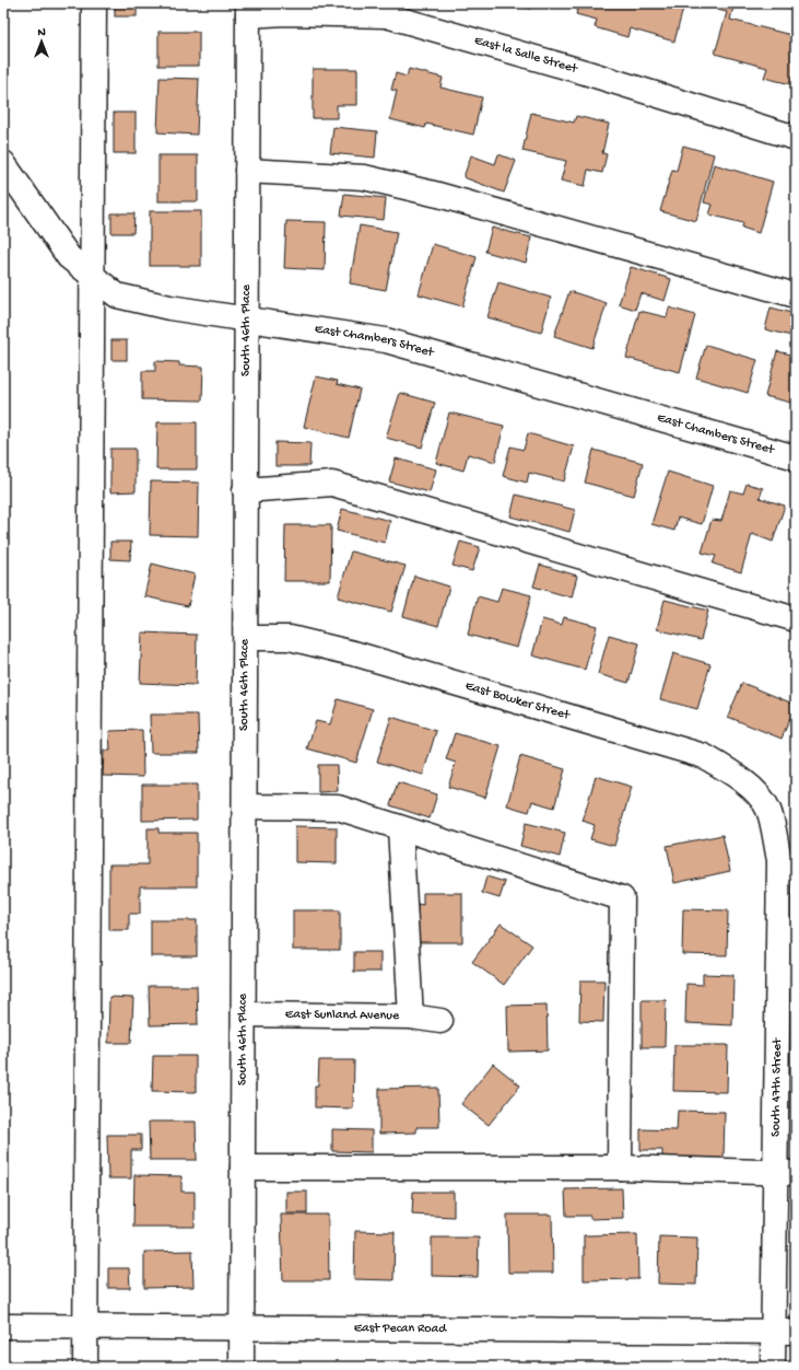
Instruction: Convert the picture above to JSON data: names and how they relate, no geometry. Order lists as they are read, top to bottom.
{
  "streets": {
    "street": [
      "East la Salle Street",
      "South 46th Place",
      "East Chambers Street",
      "East Bowker Street",
      "East Sunland Avenue",
      "South 47th Street",
      "East Pecan Road"
    ]
  },
  "crossings": [
    ["East la Salle Street", "South 46th Place"],
    ["South 46th Place", "East Chambers Street"],
    ["South 46th Place", "East Bowker Street"],
    ["South 46th Place", "East Sunland Avenue"],
    ["South 46th Place", "East Pecan Road"],
    ["East Bowker Street", "South 47th Street"],
    ["South 47th Street", "East Pecan Road"]
  ],
  "north": "top"
}
